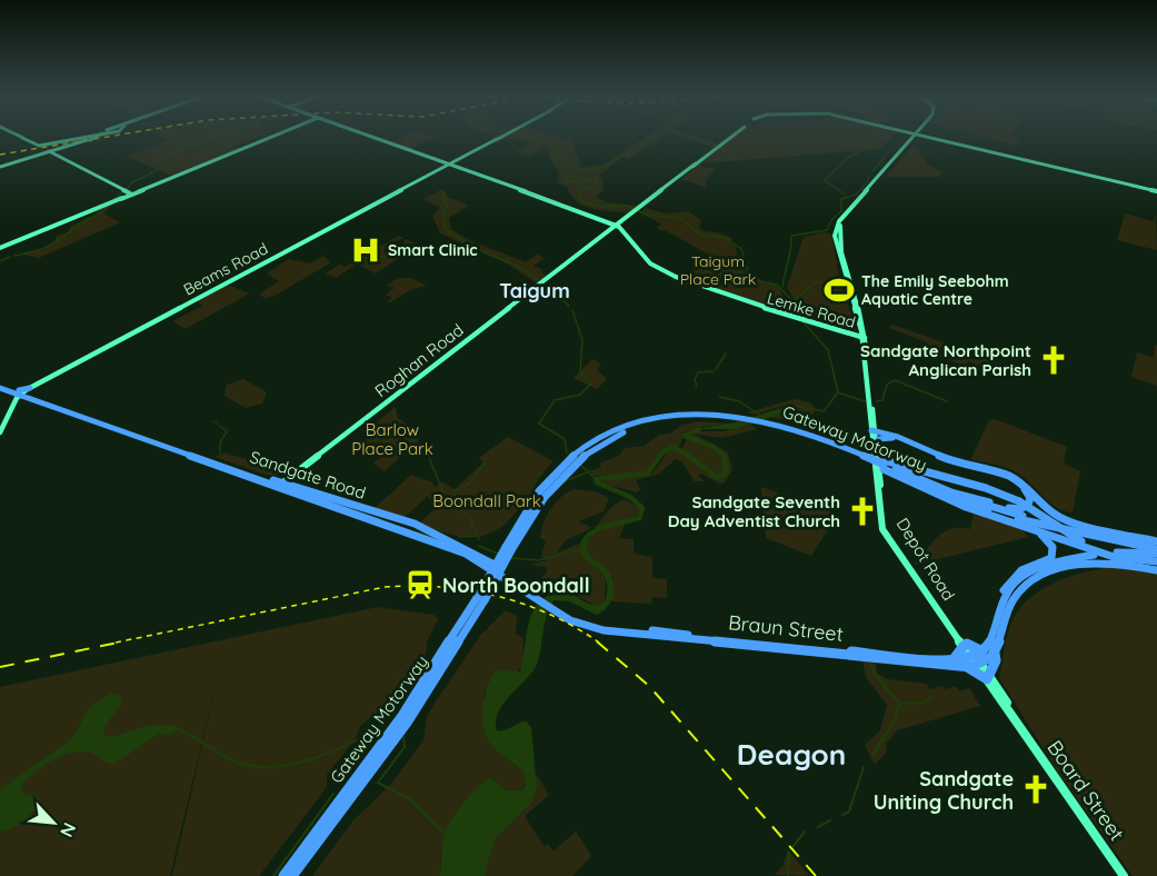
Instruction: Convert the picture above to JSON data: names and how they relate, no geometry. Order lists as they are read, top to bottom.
{
  "streets": {
    "highway": ["Gateway Motorway", "Sandgate Road", "Braun Street"],
    "main road": [
      "Beams Road",
      "Lemke Road",
      "Roghan Road",
      "Depot Road",
      "Board Street"
    ]
  },
  "crossings": [
    ["Beams Road", "Sandgate Road"],
    ["Lemke Road", "Roghan Road"],
    ["Lemke Road", "Depot Road"],
    ["Roghan Road", "Sandgate Road"],
    ["Sandgate Road", "Braun Street"]
  ],
  "districts": ["Taigum", "Deagon"],
  "parks": ["Taigum Place Park", "Barlow Place Park", "Boondall Park"],
  "places": {
    "hospital": ["Smart Clinic"],
    "sports": ["The Emily Seebohm Aquatic Centre"],
    "church": ["Sandgate Northpoint Anglican Parish", "Sandgate Seventh Day Adventist Church", "Sandgate Uniting Church"],
    "station": ["North Boondall"]
  },
  "north": "bottom right"
}
